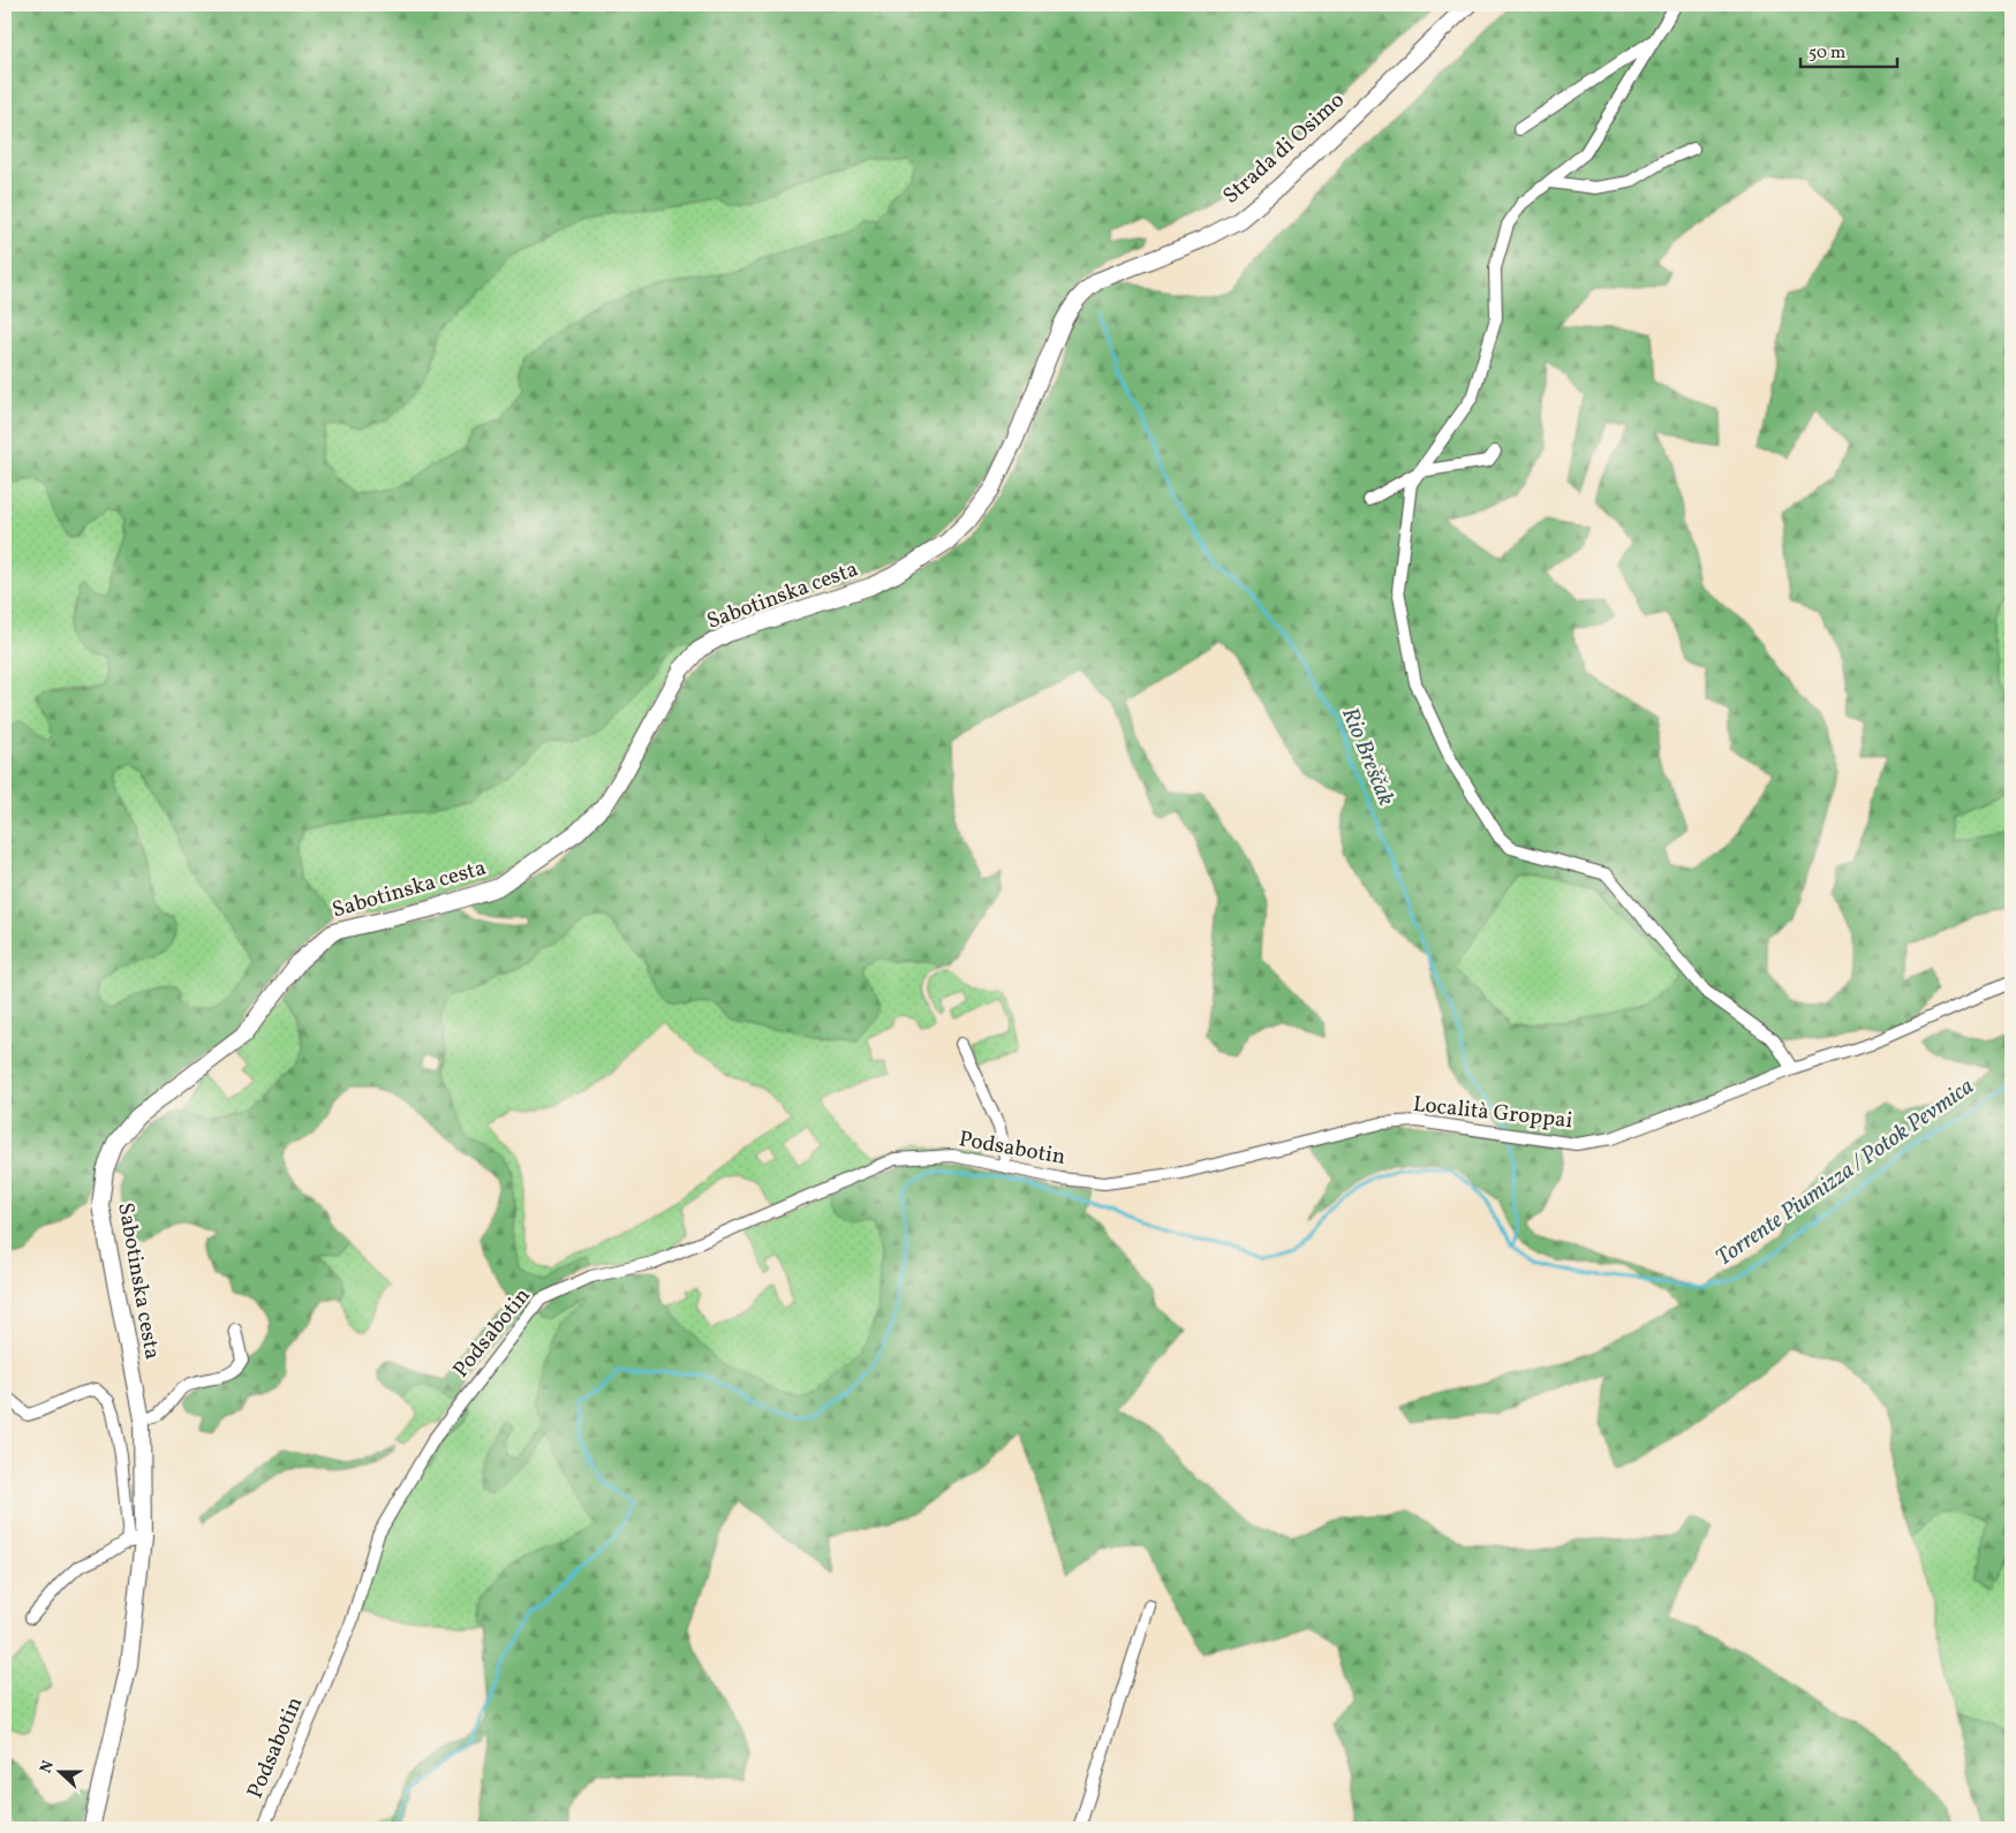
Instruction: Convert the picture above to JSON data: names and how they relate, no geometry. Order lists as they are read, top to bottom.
{
  "streets": {
    "main road": ["Strada di Osimo", "Sabotinska cesta"],
    "street": ["Località Groppai", "Podsabotin"]
  },
  "crossings": [
    ["Strada di Osimo", "Sabotinska cesta"],
    ["Località Groppai", "Podsabotin"]
  ],
  "water": ["Rio Breščak", "Torrente Piumizza / Potok Pevmica"],
  "scale_bar": "50 m",
  "north": "left"
}
